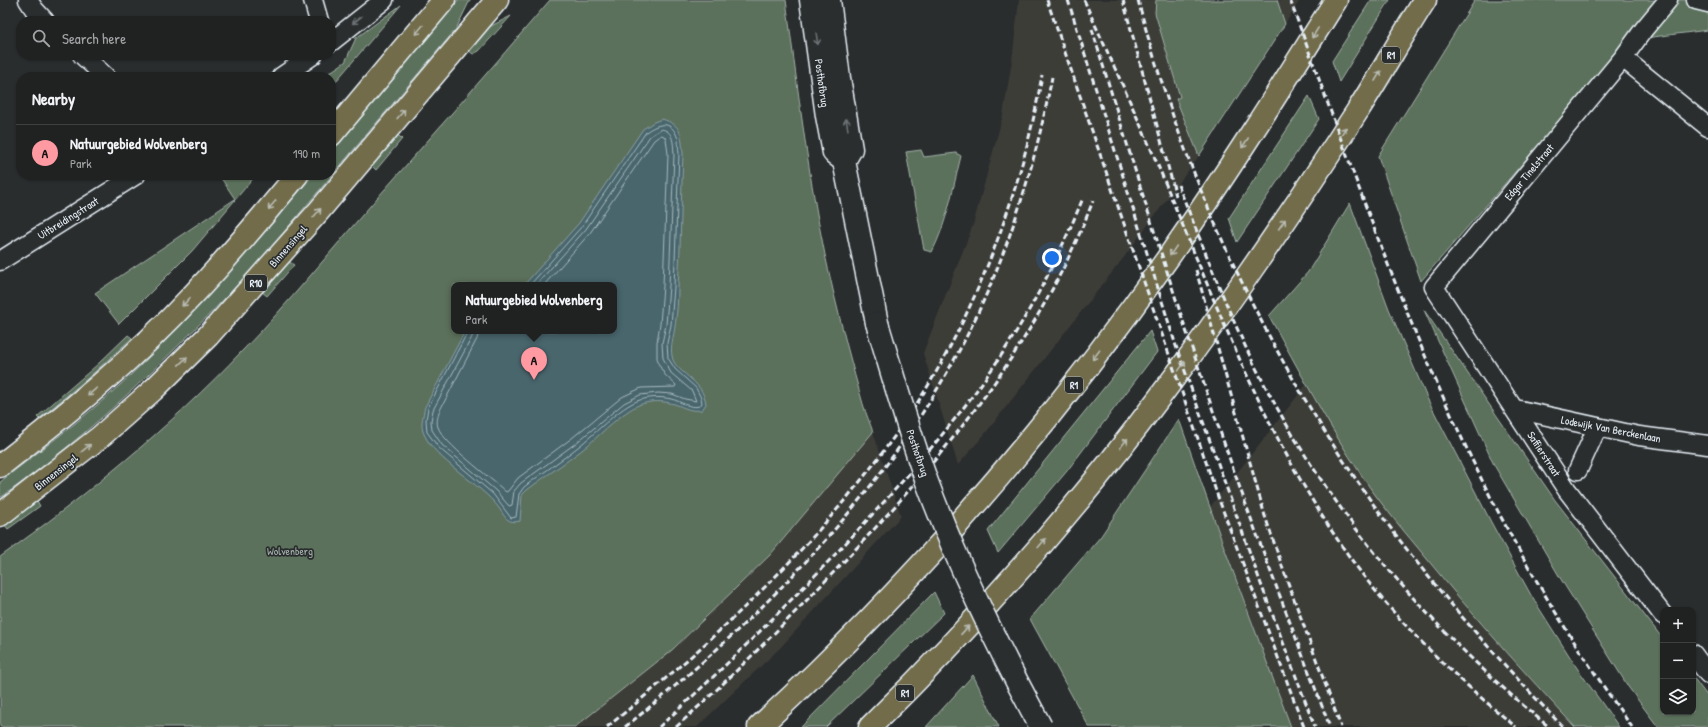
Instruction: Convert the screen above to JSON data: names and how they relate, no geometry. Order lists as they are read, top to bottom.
{
  "streets": {
    "main road": ["R1", "Binnensingel", "R10"],
    "street": [
      "Posthofbrug",
      "Edgar Tinelstraat",
      "Uitbreidingstraat",
      "Lodewijk Van Berckenlaan",
      "Saffierstraat"
    ]
  },
  "crossings": [
    ["Edgar Tinelstraat", "Saffierstraat"],
    ["Lodewijk Van Berckenlaan", "Saffierstraat"]
  ],
  "parks": ["Wolvenberg"],
  "page": {
    "search": "Search here",
    "heading": "Nearby",
    "list": [
      {
        "mark": "A",
        "name": "Natuurgebied Wolvenberg",
        "note": "Park",
        "value": "190 m"
      }
    ],
    "popup": ["Natuurgebied Wolvenberg", "Park"],
    "pins": "A",
    "map_buttons": ["+", "−"]
  }
}
